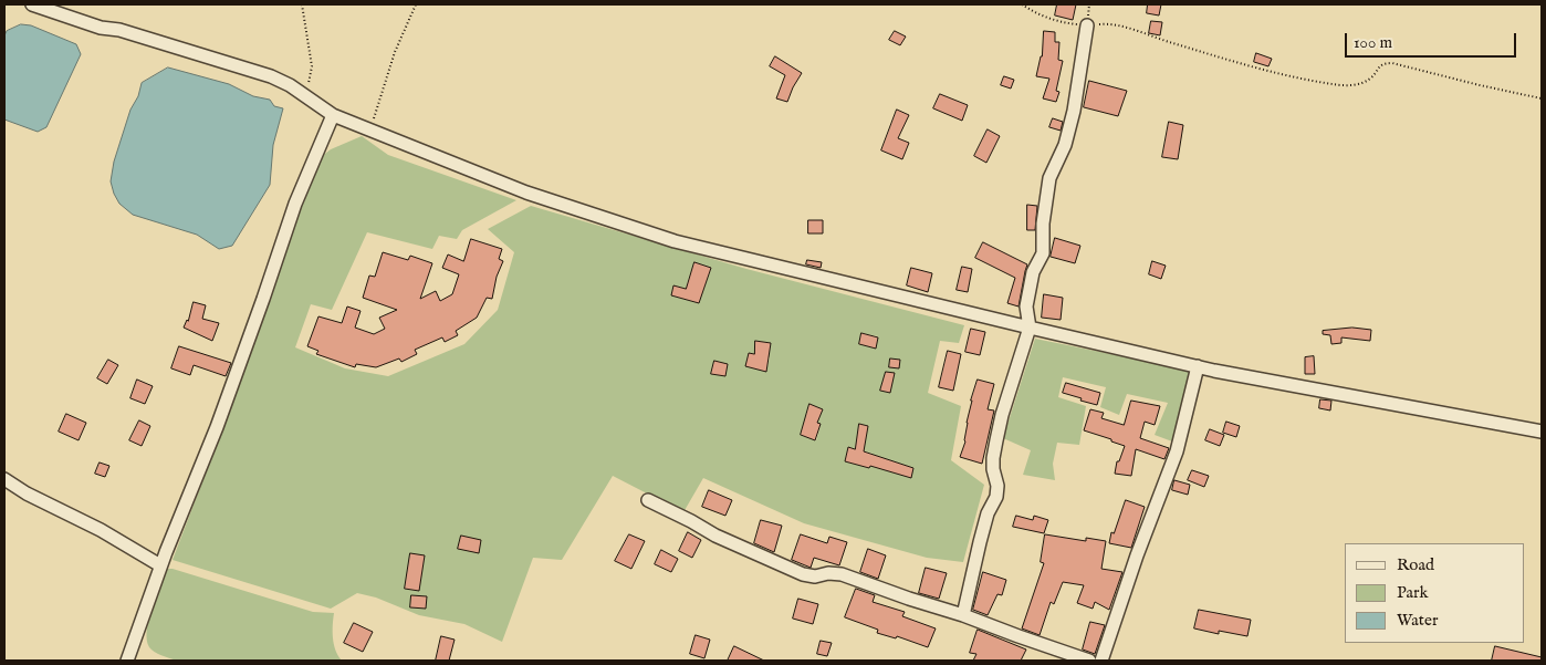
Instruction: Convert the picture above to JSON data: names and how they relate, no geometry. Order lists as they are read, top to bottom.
{
  "legend": ["Road", "Park", "Water"],
  "scale_bar": "100 m"
}
